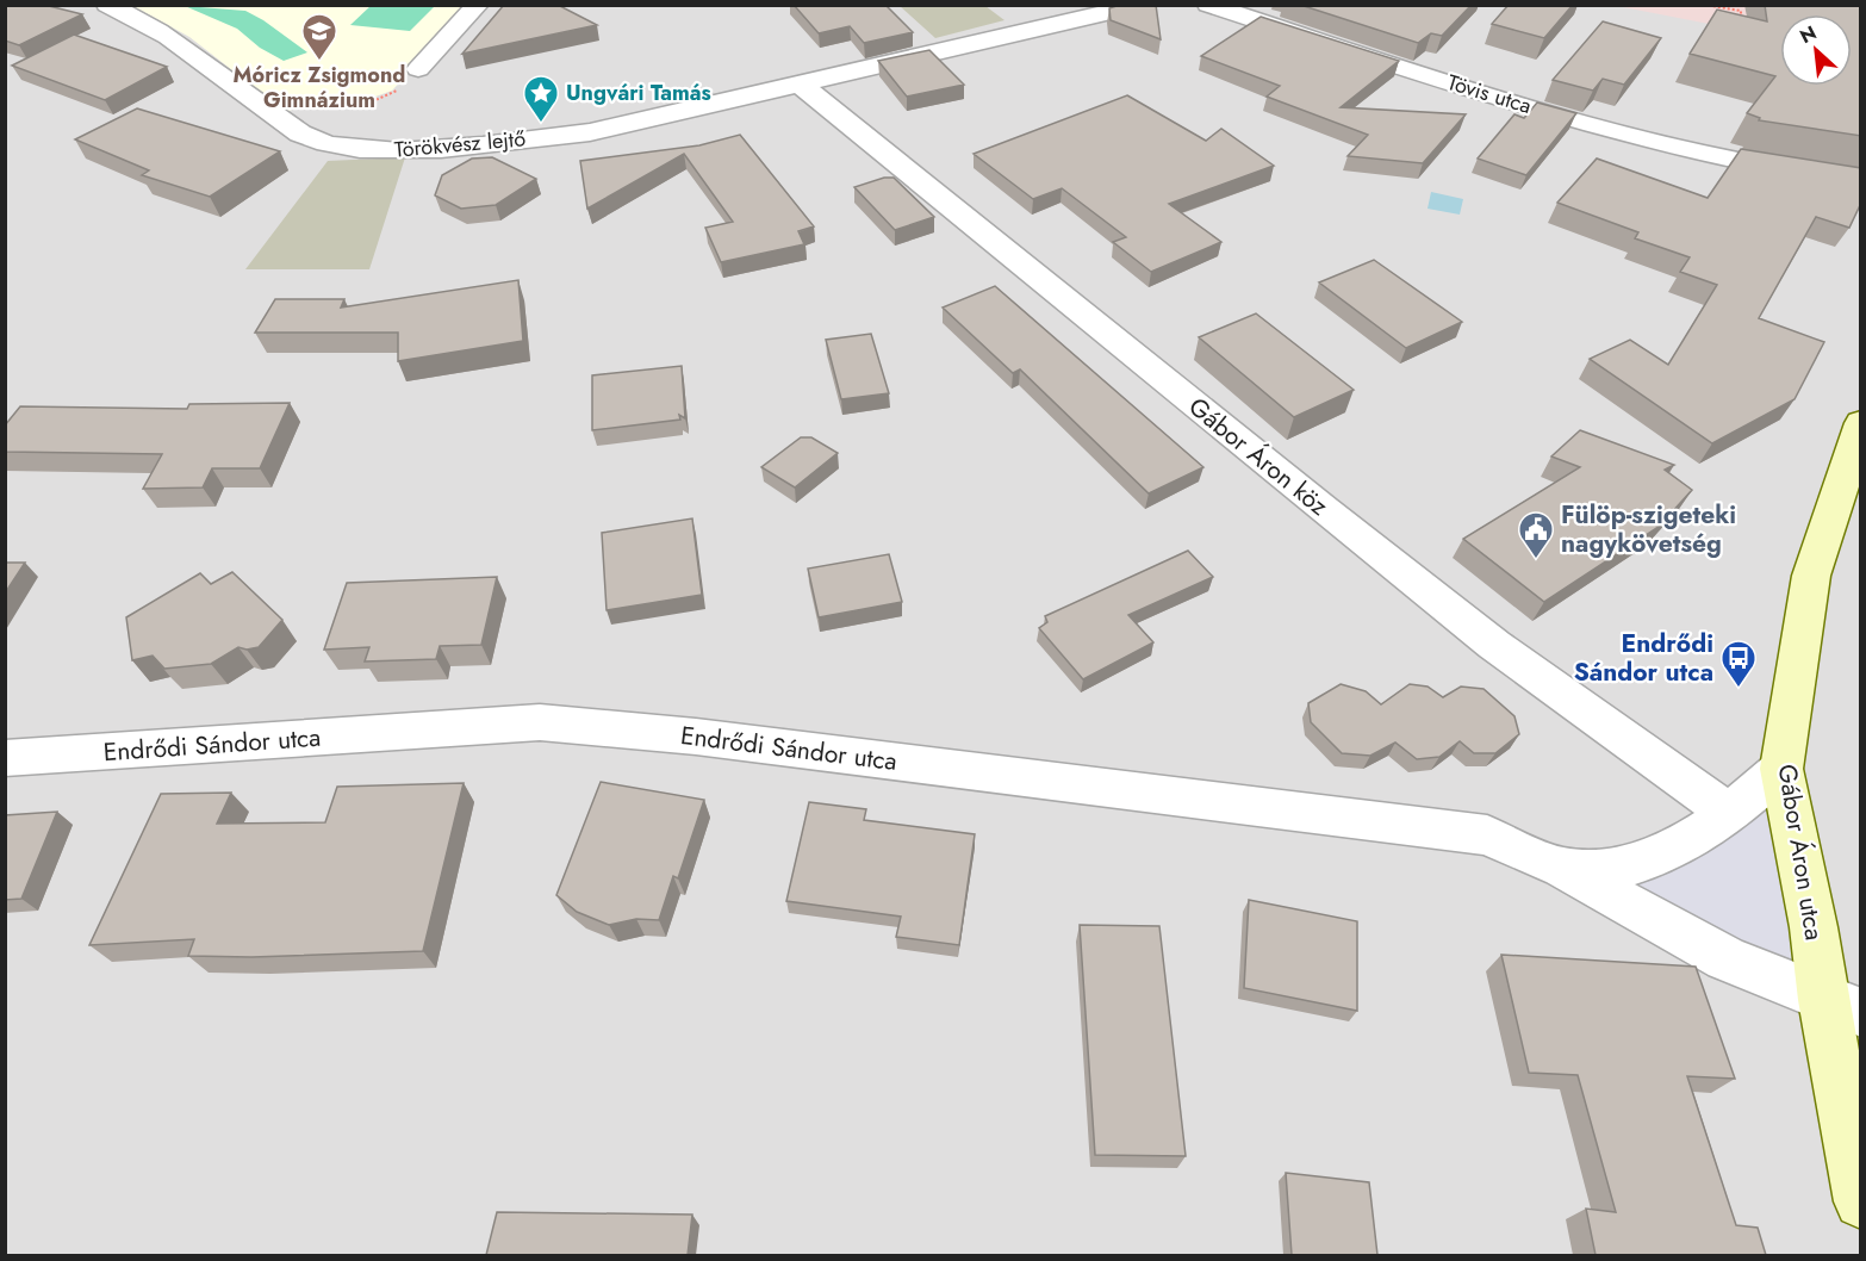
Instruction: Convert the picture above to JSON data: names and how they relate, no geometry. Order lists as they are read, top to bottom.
{
  "streets": {
    "street": [
      "Tövis utca",
      "Törökvész lejtő",
      "Gábor Áron köz",
      "Endrődi Sándor utca",
      "Gábor Áron utca"
    ]
  },
  "crossings": [
    ["Törökvész lejtő", "Gábor Áron köz"],
    ["Gábor Áron köz", "Endrődi Sándor utca"],
    ["Endrődi Sándor utca", "Gábor Áron utca"]
  ],
  "places": {
    "school or university": ["Móricz Zsigmond Gimnázium"],
    "place": ["Ungvári Tamás"],
    "public building": ["Fülöp-szigeteki nagykövetség"],
    "bus stop": ["Endrődi Sándor utca"]
  },
  "north": "top left"
}
